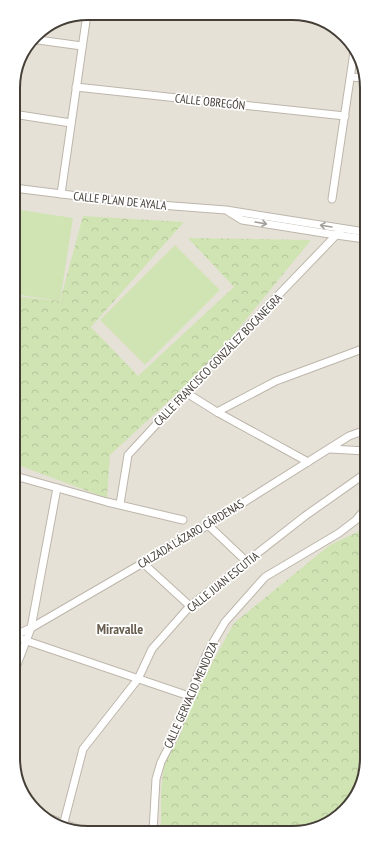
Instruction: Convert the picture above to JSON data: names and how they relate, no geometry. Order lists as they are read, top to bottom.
{
  "streets": {
    "street": [
      "CALLE OBREGÓN",
      "CALLE PLAN DE AYALA",
      "CALLE FRANCISCO GONZÁLEZ BOCANEGRA",
      "CALZADA LÁZARO CÁRDENAS",
      "CALLE JUAN ESCUTIA",
      "CALLE GERVACIO MENDOZA"
    ]
  },
  "crossings": [
    ["CALLE PLAN DE AYALA", "CALLE FRANCISCO GONZÁLEZ BOCANEGRA"]
  ],
  "districts": ["Miravalle"]
}
